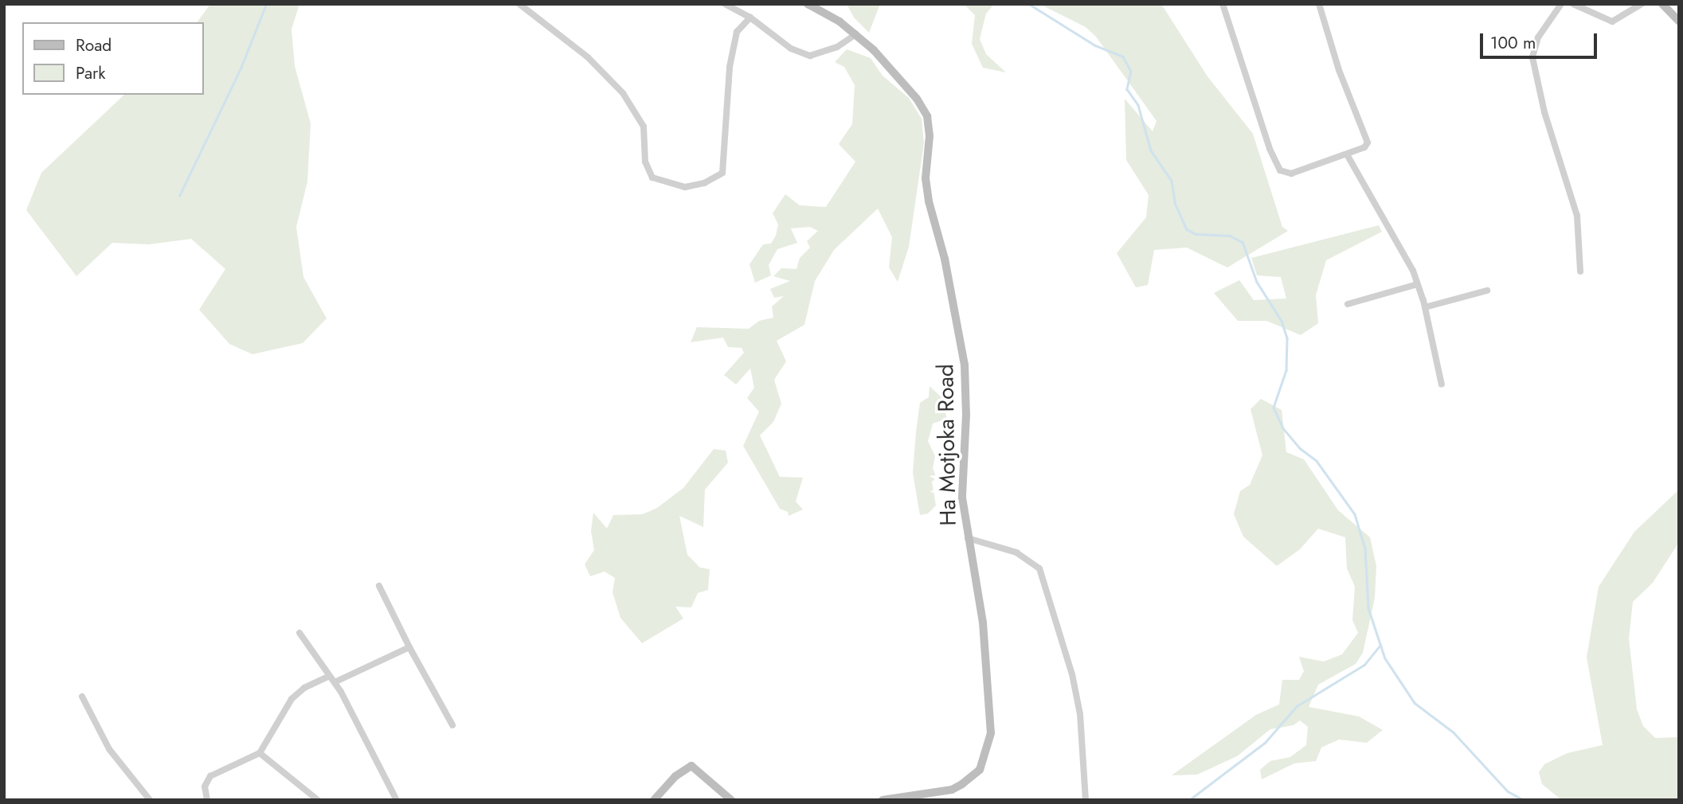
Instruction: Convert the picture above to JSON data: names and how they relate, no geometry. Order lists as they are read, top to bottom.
{
  "streets": {
    "street": ["Ha Motjoka Road"]
  },
  "legend": ["Road", "Park"],
  "scale_bar": "100 m"
}
